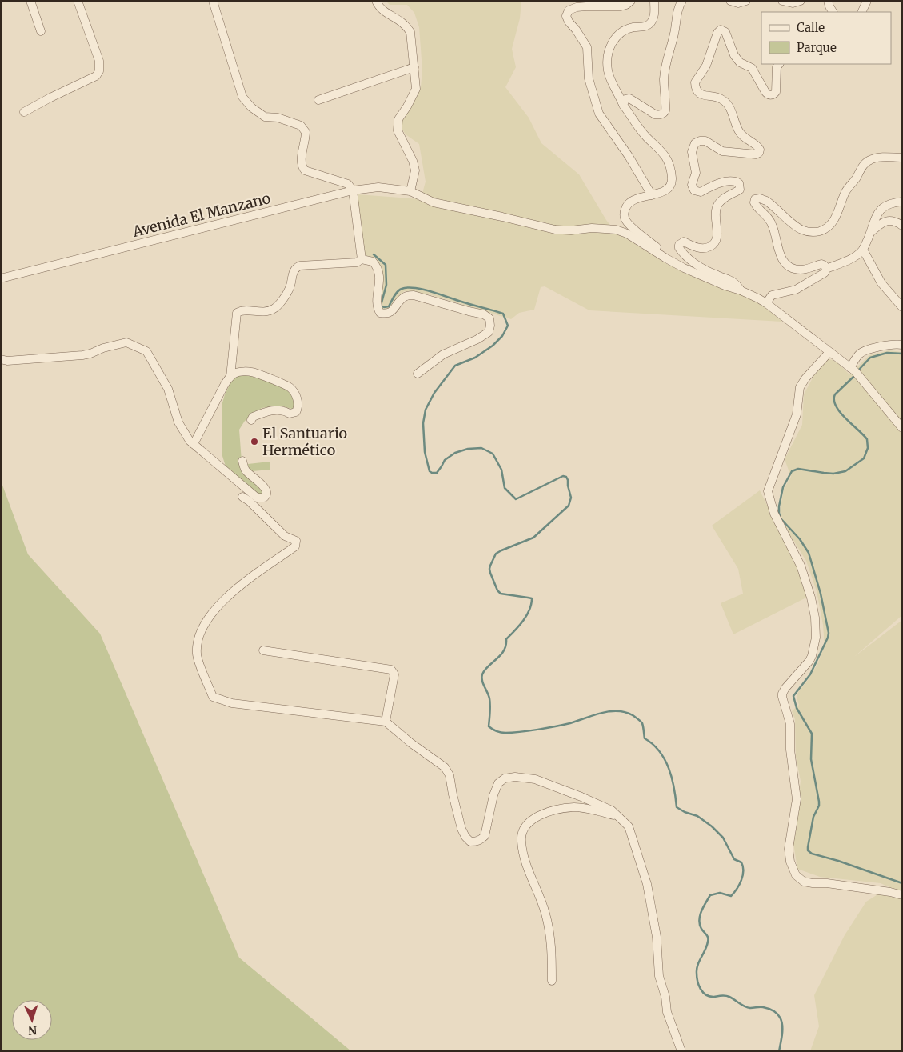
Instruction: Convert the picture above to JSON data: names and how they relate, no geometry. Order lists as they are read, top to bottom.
{
  "streets": {
    "street": ["Avenida El Manzano"]
  },
  "places": ["El Santuario Hermético"],
  "legend": ["Calle", "Parque"],
  "north": "bottom"
}
